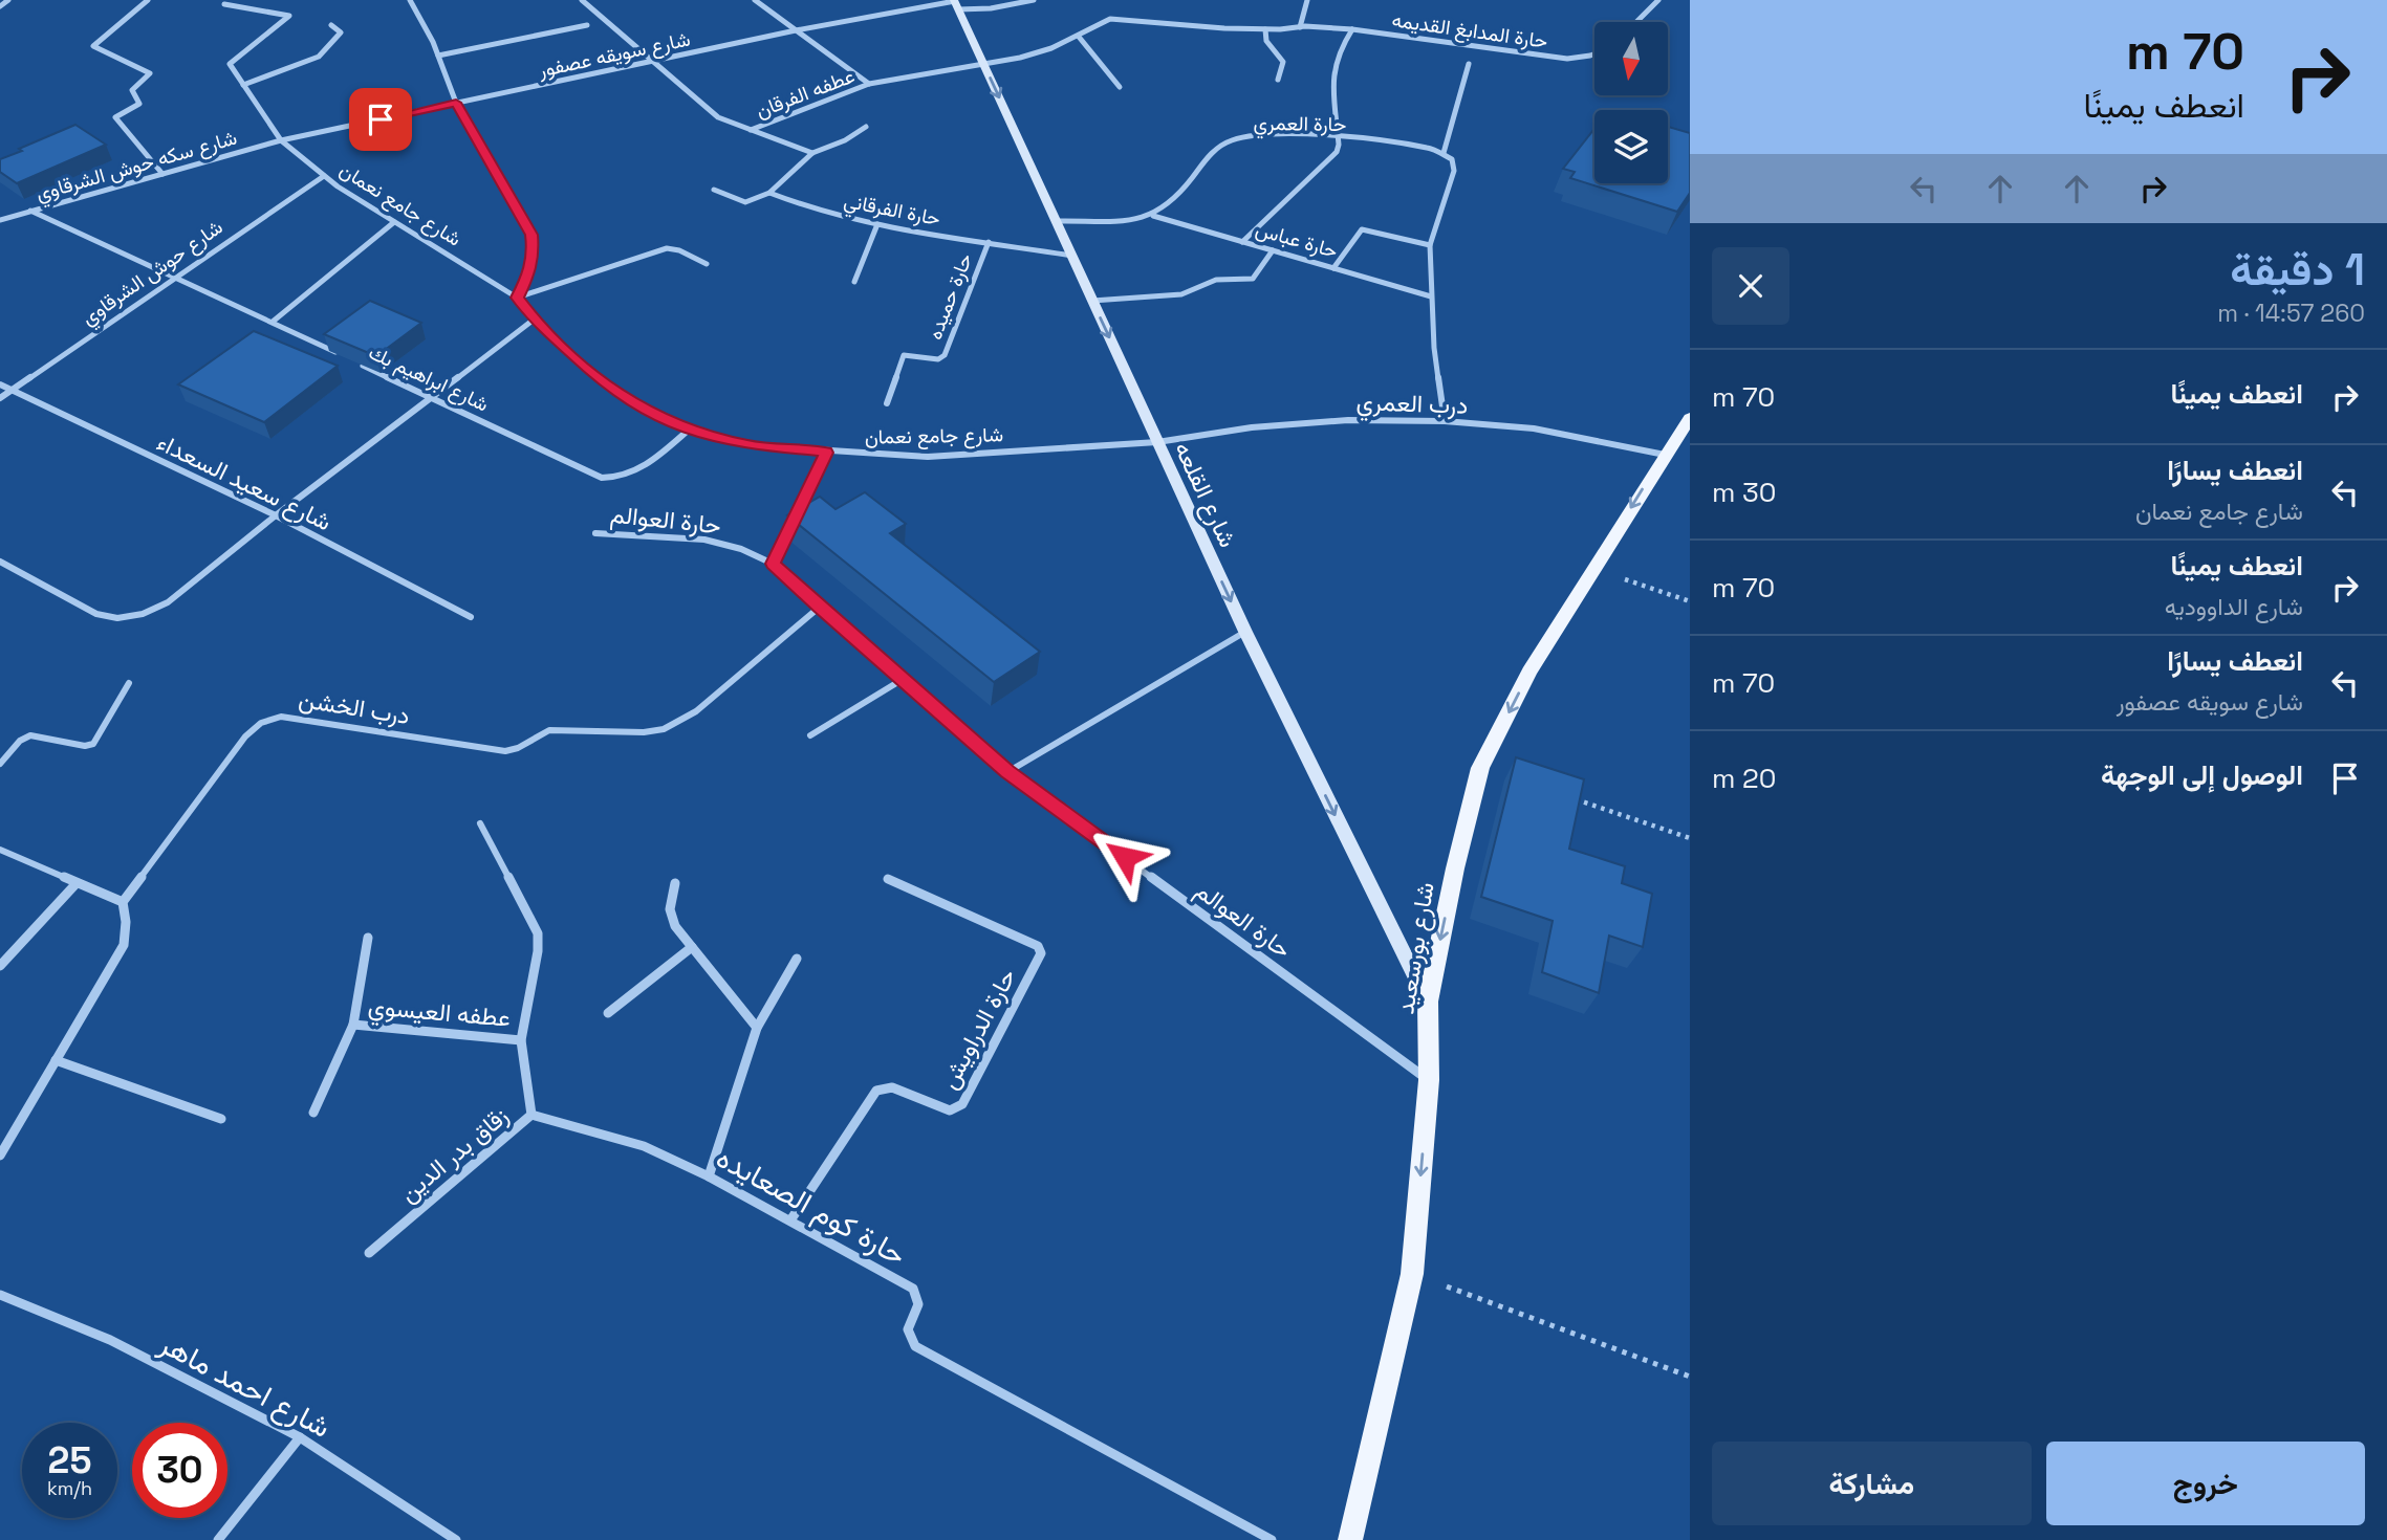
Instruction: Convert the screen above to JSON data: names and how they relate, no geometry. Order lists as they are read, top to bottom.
{
  "streets": {
    "main road": ["شارع القلعه", "شارع بورسعيد"],
    "street": [
      "حارة المدابغ القديمه",
      "شارع سويقه عصفور",
      "عطفه الفرقان",
      "حارة العمري",
      "شارع سكه حوش الشرقاوي",
      "شارع جامع نعمان",
      "حارة الفرقاني",
      "حارة عباس",
      "شارع حوش الشرقاوي",
      "حارة حميده",
      "شارع ابراهيم بك",
      "درب العمري",
      "شارع سعيد السعداء",
      "حارة العوالم",
      "درب الخشن",
      "عطفه العيسوي",
      "حارة الدراويش",
      "زقاق بدر الدين",
      "حارة كوم الصعايده",
      "شارع احمد ماهر"
    ]
  },
  "crossings": [
    ["حارة المدابغ القديمه", "عطفه الفرقان"],
    ["حارة المدابغ القديمه", "شارع القلعه"],
    ["شارع سويقه عصفور", "شارع سكه حوش الشرقاوي"],
    ["شارع سويقه عصفور", "شارع جامع نعمان"],
    ["شارع سويقه عصفور", "شارع القلعه"],
    ["عطفه الفرقان", "شارع القلعه"],
    ["حارة العمري", "حارة عباس"],
    ["شارع سكه حوش الشرقاوي", "شارع جامع نعمان"],
    ["شارع سكه حوش الشرقاوي", "شارع ابراهيم بك"],
    ["شارع جامع نعمان", "شارع حوش الشرقاوي"],
    ["شارع جامع نعمان", "شارع ابراهيم بك"],
    ["شارع جامع نعمان", "درب العمري"],
    ["شارع جامع نعمان", "شارع القلعه"],
    ["حارة الفرقاني", "حارة حميده"],
    ["حارة الفرقاني", "شارع القلعه"],
    ["شارع حوش الشرقاوي", "شارع ابراهيم بك"],
    ["شارع حوش الشرقاوي", "شارع سعيد السعداء"],
    ["درب العمري", "شارع القلعه"],
    ["درب العمري", "شارع بورسعيد"],
    ["شارع القلعه", "شارع بورسعيد"],
    ["حارة العوالم", "درب الخشن"],
    ["حارة العوالم", "شارع بورسعيد"],
    ["عطفه العيسوي", "زقاق بدر الدين"],
    ["حارة الدراويش", "حارة كوم الصعايده"],
    ["زقاق بدر الدين", "حارة كوم الصعايده"]
  ],
  "one_way": ["شارع القلعه", "شارع بورسعيد"],
  "north": "bottom",
  "page": {
    "turn": ["70 m", "انعطف يمينًا"],
    "heading": ["1 دقيقة", "260 m · 14:57"],
    "list": [
      {
        "name": "انعطف يمينًا",
        "value": "70 m"
      },
      {
        "name": "انعطف يسارًا",
        "note": "شارع جامع نعمان",
        "value": "30 m"
      },
      {
        "name": "انعطف يمينًا",
        "note": "شارع الداووديه",
        "value": "70 m"
      },
      {
        "name": "انعطف يسارًا",
        "note": "شارع سويقه عصفور",
        "value": "70 m"
      },
      {
        "name": "الوصول إلى الوجهة",
        "value": "20 m"
      }
    ],
    "speed": "25 km/h",
    "limit": "30",
    "buttons": ["خروج", "مشاركة"]
  }
}
